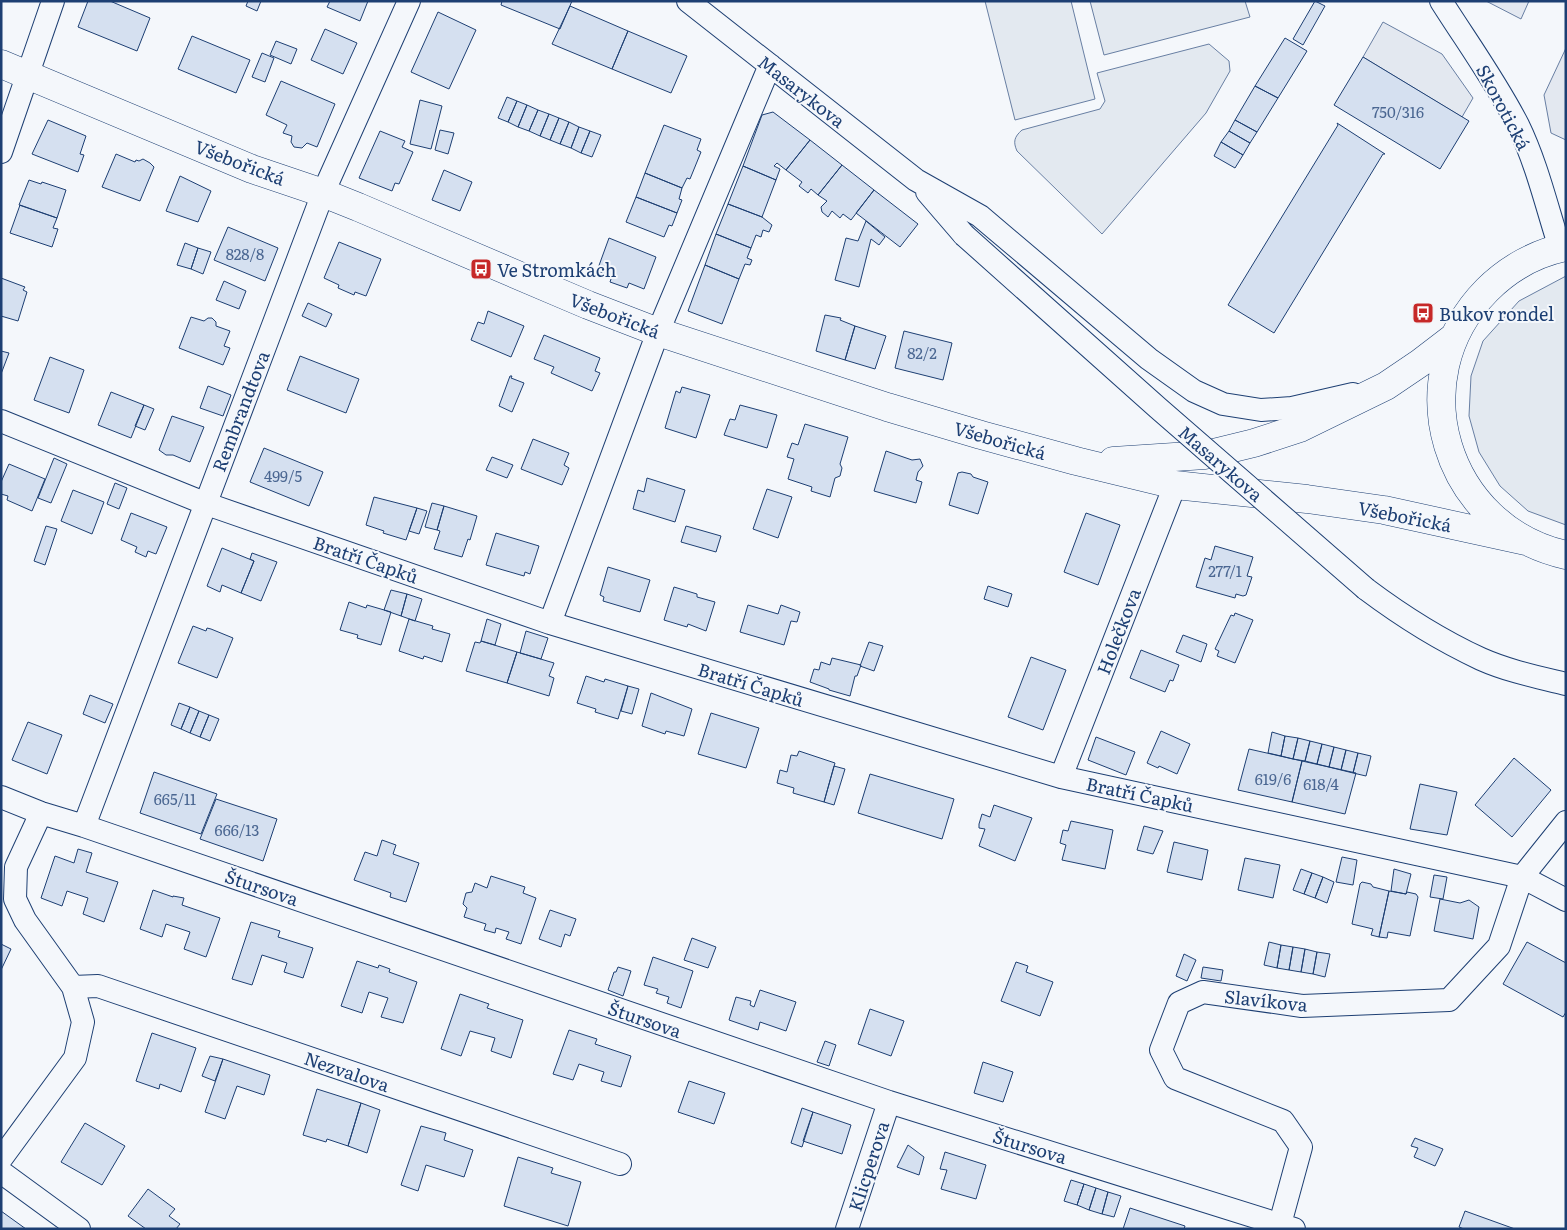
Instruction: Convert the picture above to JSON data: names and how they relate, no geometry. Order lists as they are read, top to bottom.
{
  "streets": {
    "main road": ["Všebořická"],
    "street": [
      "Masarykova",
      "Skorotická",
      "Rembrandtova",
      "Bratří Čapků",
      "Holečkova",
      "Štursova",
      "Slavíkova",
      "Nezvalova",
      "Klicperova"
    ]
  },
  "crossings": [
    ["Masarykova", "Všebořická"],
    ["Všebořická", "Rembrandtova"],
    ["Všebořická", "Holečkova"],
    ["Rembrandtova", "Bratří Čapků"],
    ["Rembrandtova", "Štursova"],
    ["Bratří Čapků", "Holečkova"],
    ["Bratří Čapků", "Slavíkova"],
    ["Štursova", "Slavíkova"],
    ["Štursova", "Klicperova"]
  ],
  "places": {
    "bus stop": ["Ve Stromkách", "Bukov rondel"]
  },
  "house_numbers": [
    "750/316",
    "828/8",
    "82/2",
    "499/5",
    "277/1",
    "619/6",
    "618/4",
    "665/11",
    "666/13"
  ]
}
